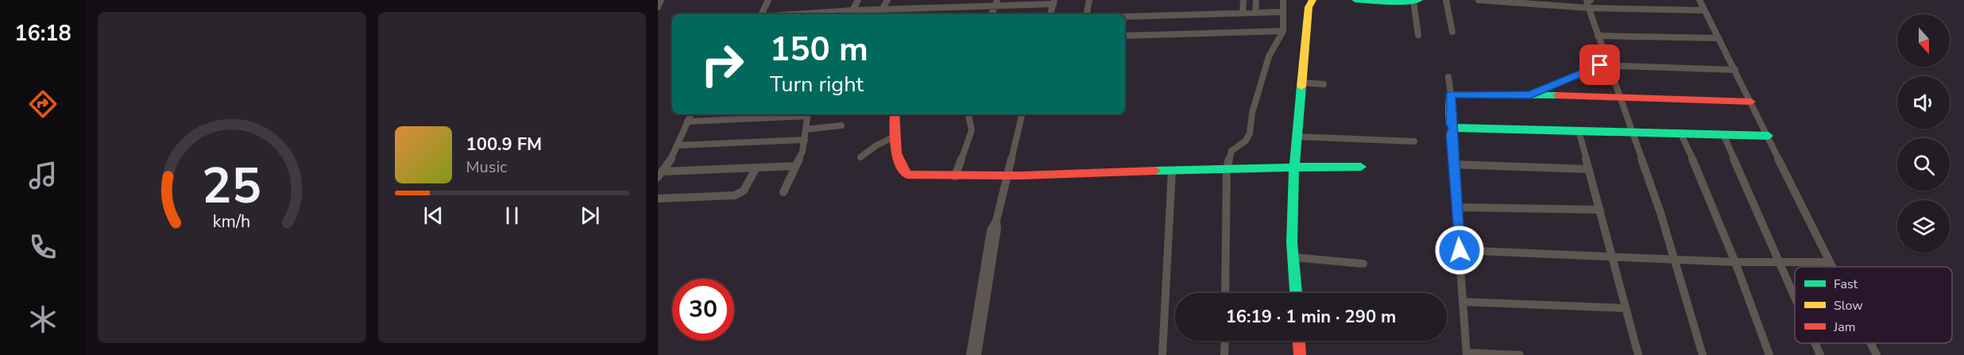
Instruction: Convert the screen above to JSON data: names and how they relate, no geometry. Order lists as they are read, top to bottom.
{
  "legend": ["Fast", "Slow", "Jam"],
  "north": "bottom",
  "page": {
    "tabs": "16:18",
    "turn": ["150 m", "Turn right"],
    "song": ["100.9 FM", "Music"],
    "limit": "30",
    "trip": "16:19 · 1 min · 290 m",
    "gauge": ["25", "km/h"]
  }
}
